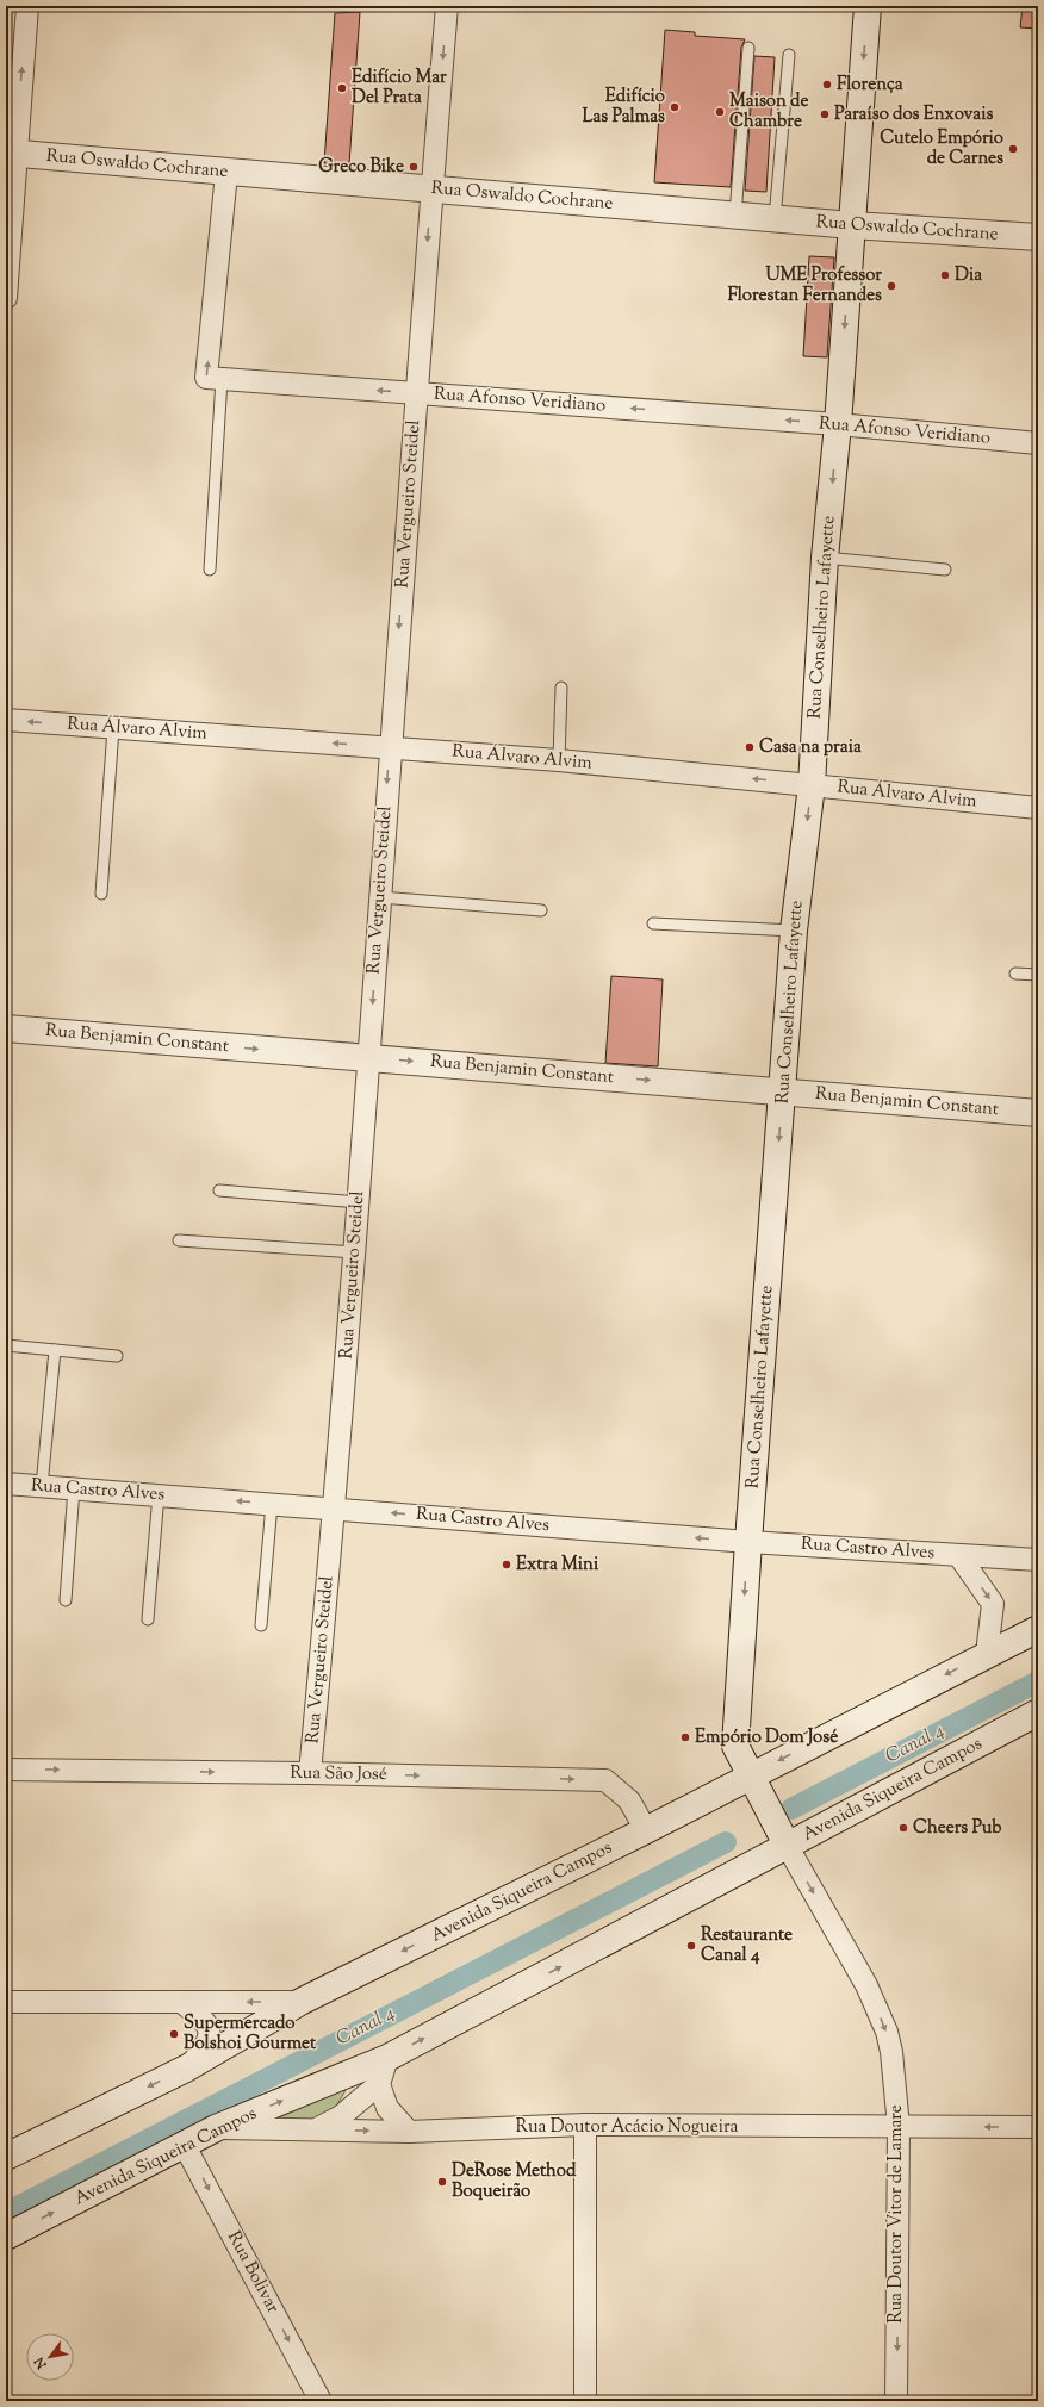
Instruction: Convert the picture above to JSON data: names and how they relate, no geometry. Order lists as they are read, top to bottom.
{
  "streets": {
    "main road": [
      "Rua Oswaldo Cochrane",
      "Rua Conselheiro Lafayette",
      "Rua Benjamin Constant",
      "Avenida Siqueira Campos",
      "Rua Doutor Vitor de Lamare"
    ],
    "street": [
      "Rua Afonso Veridiano",
      "Rua Vergueiro Steidel",
      "Rua Álvaro Alvim",
      "Rua Castro Alves",
      "Rua São José",
      "Rua Doutor Acácio Nogueira",
      "Rua Bolivar"
    ]
  },
  "crossings": [
    ["Rua Oswaldo Cochrane", "Rua Afonso Veridiano"],
    ["Rua Oswaldo Cochrane", "Rua Vergueiro Steidel"],
    ["Rua Oswaldo Cochrane", "Rua Conselheiro Lafayette"],
    ["Rua Afonso Veridiano", "Rua Vergueiro Steidel"],
    ["Rua Afonso Veridiano", "Rua Conselheiro Lafayette"],
    ["Rua Vergueiro Steidel", "Rua Álvaro Alvim"],
    ["Rua Vergueiro Steidel", "Rua Benjamin Constant"],
    ["Rua Vergueiro Steidel", "Rua Castro Alves"],
    ["Rua Vergueiro Steidel", "Rua São José"],
    ["Rua Conselheiro Lafayette", "Rua Álvaro Alvim"],
    ["Rua Conselheiro Lafayette", "Rua Benjamin Constant"],
    ["Rua Conselheiro Lafayette", "Rua Castro Alves"],
    ["Rua Conselheiro Lafayette", "Avenida Siqueira Campos"],
    ["Rua Conselheiro Lafayette", "Rua Doutor Vitor de Lamare"],
    ["Rua São José", "Avenida Siqueira Campos"],
    ["Avenida Siqueira Campos", "Rua Doutor Acácio Nogueira"],
    ["Avenida Siqueira Campos", "Rua Doutor Vitor de Lamare"],
    ["Avenida Siqueira Campos", "Rua Bolivar"],
    ["Rua Doutor Acácio Nogueira", "Rua Doutor Vitor de Lamare"]
  ],
  "one_way": [
    "Rua Vergueiro Steidel",
    "Rua Conselheiro Lafayette",
    "Rua Álvaro Alvim",
    "Rua Benjamin Constant",
    "Rua Castro Alves",
    "Rua São José",
    "Rua Doutor Vitor de Lamare",
    "Rua Bolivar"
  ],
  "water": ["Canal 4"],
  "places": [
    "Florença",
    "Edifício Mar Del Prata",
    "Edifício Las Palmas",
    "Maison de Chambre",
    "Paraíso dos Enxovais",
    "Cutelo Empório de Carnes",
    "Greco Bike",
    "Dia",
    "UME Professor Florestan Fernandes",
    "Casa na praia",
    "Extra Mini",
    "Empório Dom José",
    "Cheers Pub",
    "Restaurante Canal 4",
    "Supermercado Bolshoi Gourmet",
    "DeRose Method Boqueirão"
  ],
  "north": "bottom left"
}
